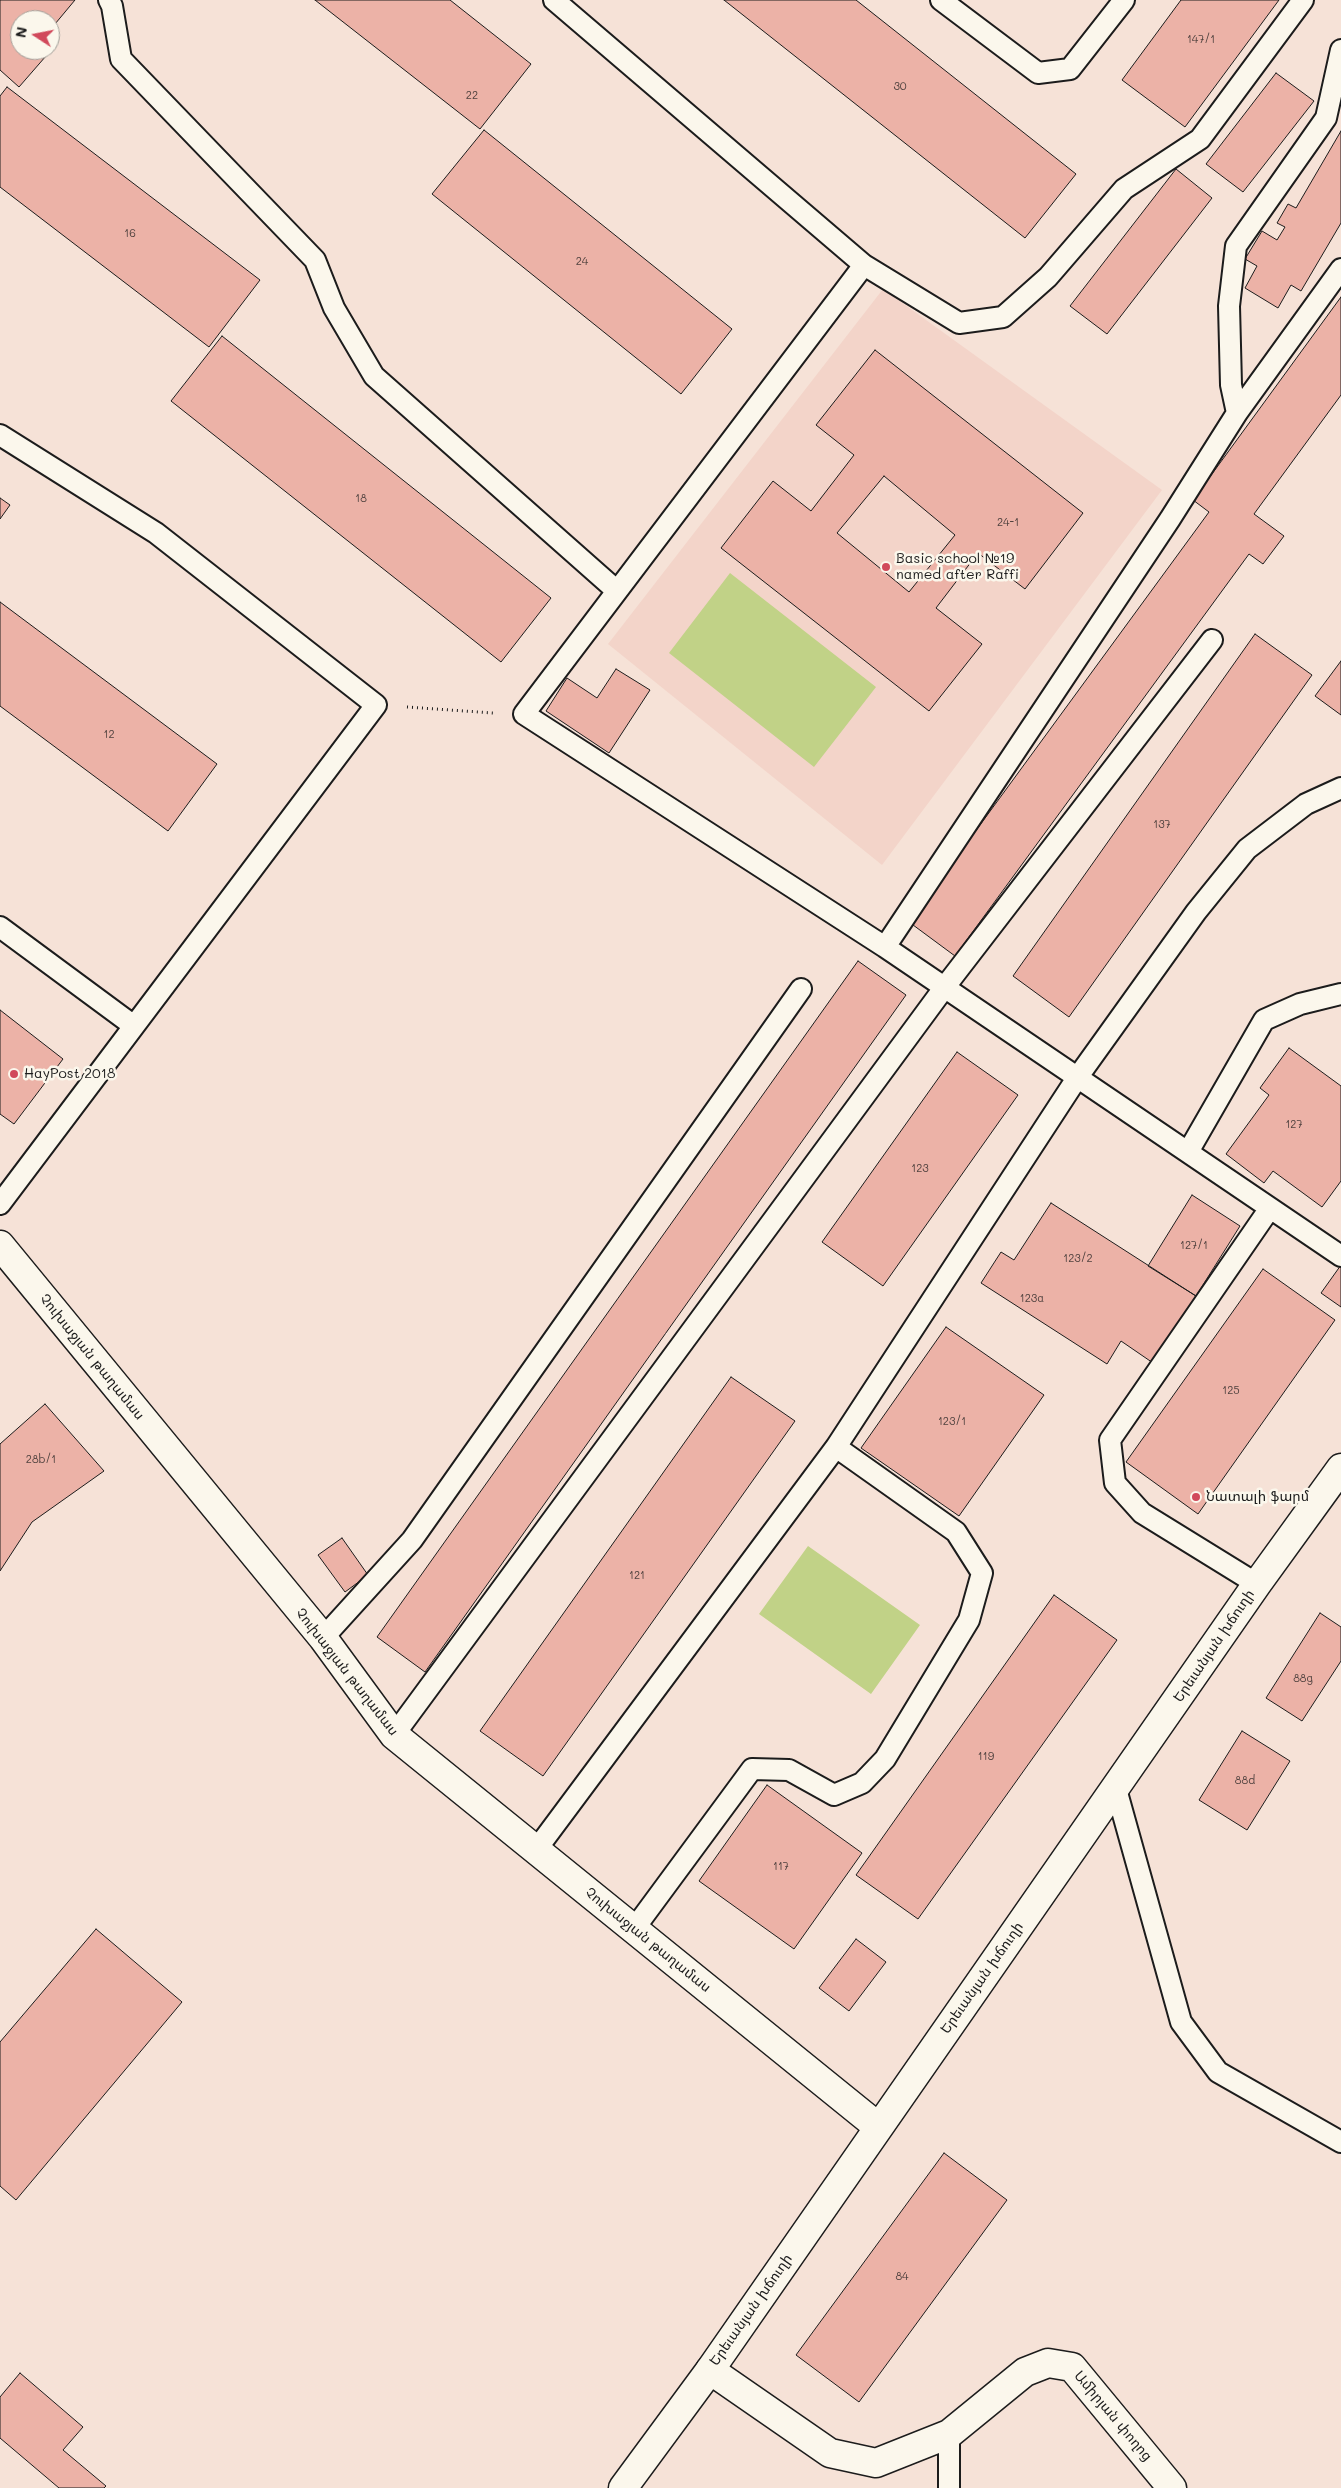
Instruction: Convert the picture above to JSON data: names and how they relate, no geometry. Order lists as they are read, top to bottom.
{
  "streets": {
    "main road": ["Չուխաջյան թաղամաս", "Երեւանյան խճուղի", "Ամիրյան փողոց"]
  },
  "crossings": [
    ["Չուխաջյան թաղամաս", "Երեւանյան խճուղի"],
    ["Երեւանյան խճուղի", "Ամիրյան փողոց"]
  ],
  "places": ["Basic school №19 named after Raffi", "HayPost 2018", "Նատալի ֆարմ"],
  "house_numbers": [
    "147/1",
    "30",
    "22",
    "16",
    "24",
    "18",
    "24-1",
    "12",
    "137",
    "127",
    "123",
    "127/1",
    "123/2",
    "123a",
    "125",
    "123/1",
    "28b/1",
    "121",
    "88g",
    "119",
    "88d",
    "117",
    "84"
  ],
  "north": "left"
}
